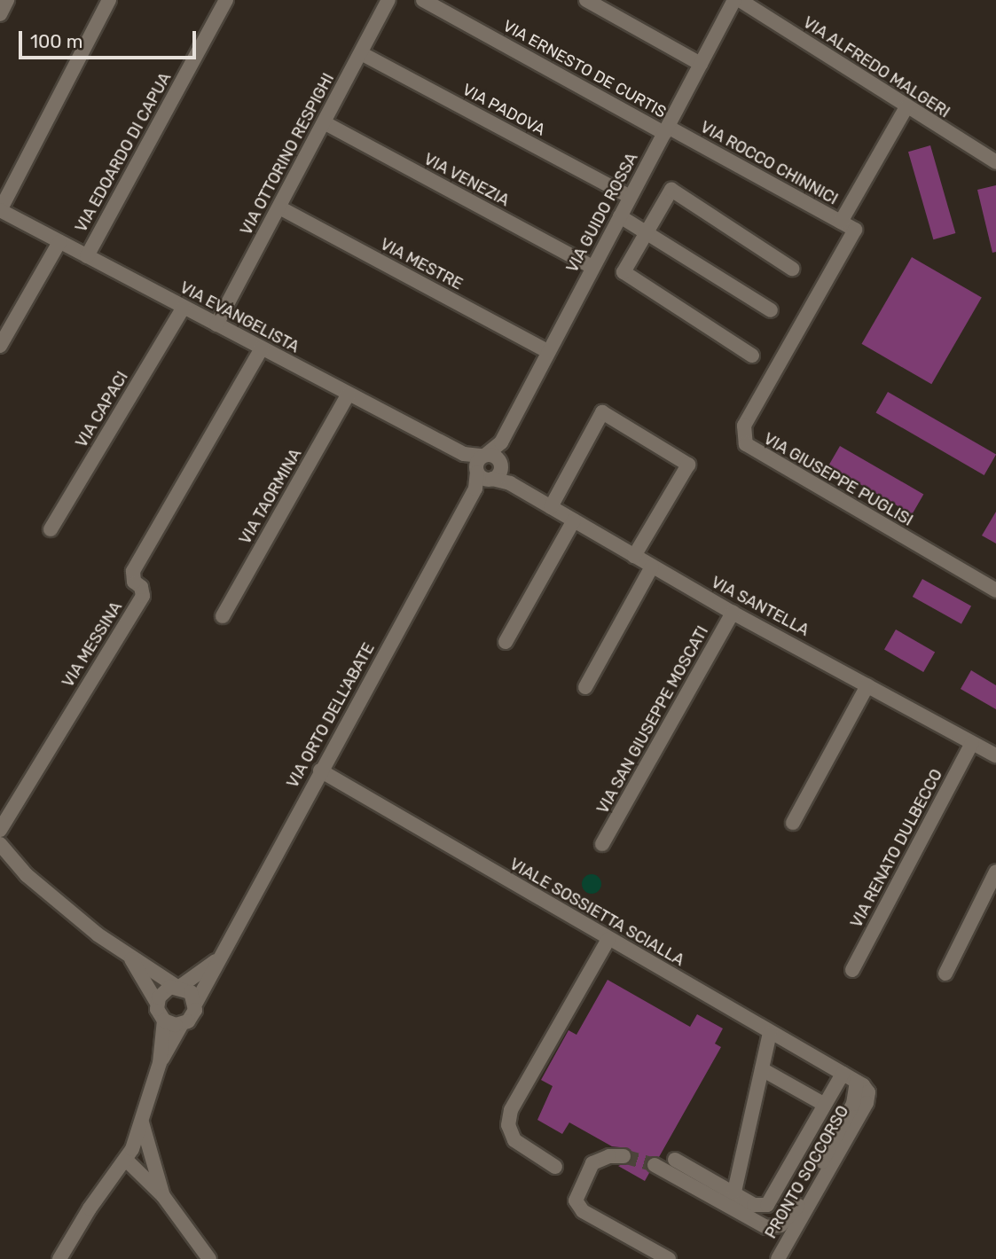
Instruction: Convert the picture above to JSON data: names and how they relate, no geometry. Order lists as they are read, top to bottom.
{
  "streets": {
    "street": [
      "VIA ALFREDO MALGERI",
      "VIA ERNESTO DE CURTIS",
      "VIA PADOVA",
      "VIA EDOARDO DI CAPUA",
      "VIA OTTORINO RESPIGHI",
      "VIA ROCCO CHINNICI",
      "VIA VENEZIA",
      "VIA GUIDO ROSSA",
      "VIA MESTRE",
      "VIA EVANGELISTA",
      "VIA CAPACI",
      "VIA GIUSEPPE PUGLISI",
      "VIA TAORMINA",
      "VIA SANTELLA",
      "VIA MESSINA",
      "VIA ORTO DELL'ABATE",
      "VIA SAN GIUSEPPE MOSCATI",
      "VIA RENATO DULBECCO",
      "VIALE SOSSIETTA SCIALLA",
      "PRONTO SOCCORSO"
    ]
  },
  "crossings": [
    ["VIA ERNESTO DE CURTIS", "VIA ROCCO CHINNICI"],
    ["VIA ERNESTO DE CURTIS", "VIA GUIDO ROSSA"],
    ["VIA PADOVA", "VIA OTTORINO RESPIGHI"],
    ["VIA PADOVA", "VIA GUIDO ROSSA"],
    ["VIA EDOARDO DI CAPUA", "VIA EVANGELISTA"],
    ["VIA OTTORINO RESPIGHI", "VIA VENEZIA"],
    ["VIA OTTORINO RESPIGHI", "VIA MESTRE"],
    ["VIA OTTORINO RESPIGHI", "VIA EVANGELISTA"],
    ["VIA ROCCO CHINNICI", "VIA GUIDO ROSSA"],
    ["VIA ROCCO CHINNICI", "VIA GIUSEPPE PUGLISI"],
    ["VIA VENEZIA", "VIA GUIDO ROSSA"],
    ["VIA GUIDO ROSSA", "VIA MESTRE"],
    ["VIA GUIDO ROSSA", "VIA EVANGELISTA"],
    ["VIA GUIDO ROSSA", "VIA SANTELLA"],
    ["VIA GUIDO ROSSA", "VIA ORTO DELL'ABATE"],
    ["VIA EVANGELISTA", "VIA CAPACI"],
    ["VIA EVANGELISTA", "VIA TAORMINA"],
    ["VIA EVANGELISTA", "VIA SANTELLA"],
    ["VIA EVANGELISTA", "VIA MESSINA"],
    ["VIA EVANGELISTA", "VIA ORTO DELL'ABATE"],
    ["VIA SANTELLA", "VIA ORTO DELL'ABATE"],
    ["VIA SANTELLA", "VIA SAN GIUSEPPE MOSCATI"],
    ["VIA SANTELLA", "VIA RENATO DULBECCO"],
    ["VIA ORTO DELL'ABATE", "VIALE SOSSIETTA SCIALLA"],
    ["VIALE SOSSIETTA SCIALLA", "PRONTO SOCCORSO"]
  ],
  "scale_bar": "100 m"
}
